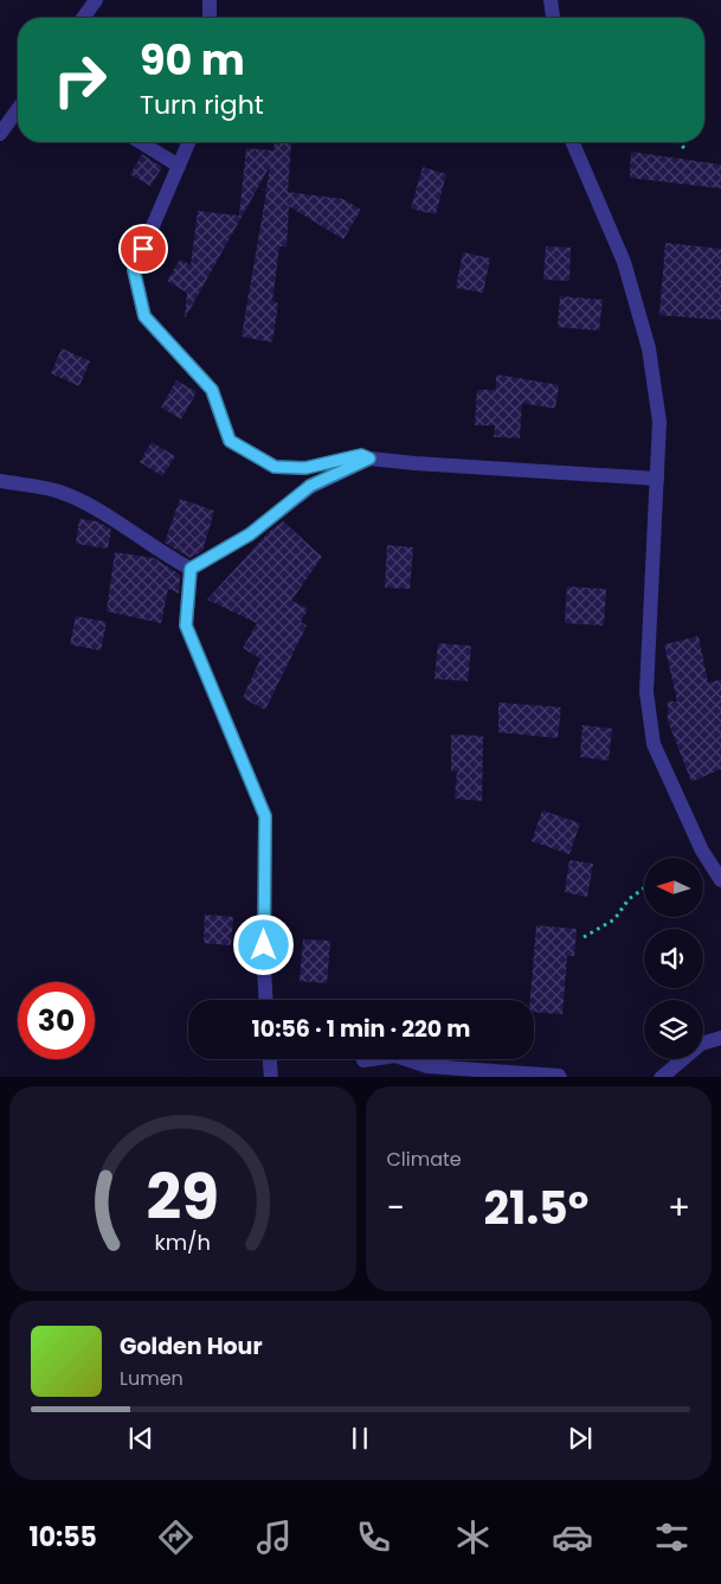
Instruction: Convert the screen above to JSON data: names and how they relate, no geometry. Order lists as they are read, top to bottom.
{
  "north": "left",
  "page": {
    "turn": ["90 m", "Turn right"],
    "limit": "30",
    "trip": "10:56 · 1 min · 220 m",
    "tile": "Climate",
    "heat": ["−", "21.5°", "+"],
    "song": ["Golden Hour", "Lumen"],
    "tabs": "10:55",
    "gauge": ["29", "km/h"]
  }
}
